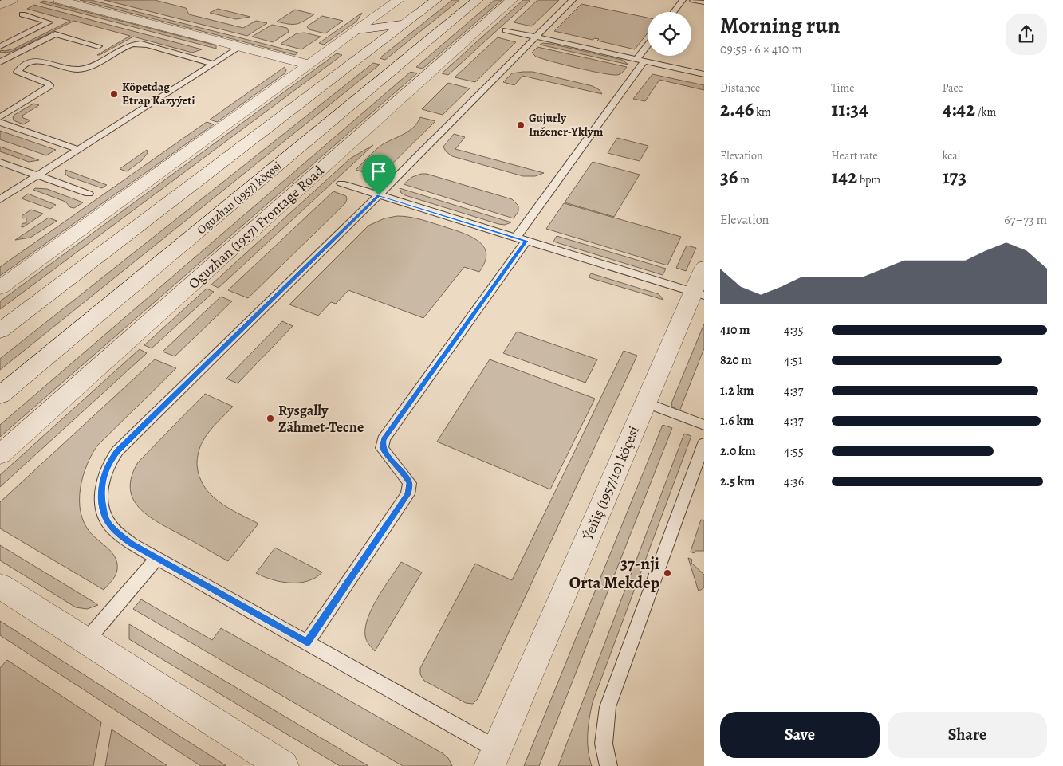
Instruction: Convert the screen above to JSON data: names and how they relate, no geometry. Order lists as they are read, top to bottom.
{
  "streets": {
    "street": ["Oguzhan (1957) köçesi", "Oguzhan (1957) Frontage Road", "Ýeňiş (1957/10) köçesi"]
  },
  "places": [
    "Köpetdag Etrap Kazyýeti",
    "Gujurly Inžener-Yklym",
    "Rysgally Zähmet-Tecne",
    "37-nji Orta Mekdep"
  ],
  "page": {
    "heading": ["Morning run", "09:59 · 6 × 410 m"],
    "stats": [
      ["Distance", "2.46 km"],
      ["Time", "11:34"],
      ["Pace", "4:42 /km"],
      ["Elevation", "36 m"],
      ["Heart rate", "142 bpm"],
      ["kcal", "173"]
    ],
    "chart": ["Elevation", "67–73 m"],
    "list": [
      {
        "name": "410 m",
        "note": "4:35"
      },
      {
        "name": "820 m",
        "note": "4:51"
      },
      {
        "name": "1.2 km",
        "note": "4:37"
      },
      {
        "name": "1.6 km",
        "note": "4:37"
      },
      {
        "name": "2.0 km",
        "note": "4:55"
      },
      {
        "name": "2.5 km",
        "note": "4:36"
      }
    ],
    "buttons": ["Save", "Share"]
  }
}
